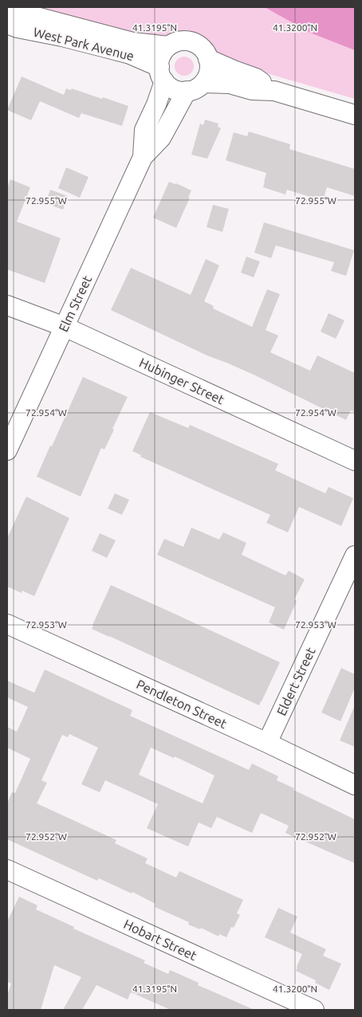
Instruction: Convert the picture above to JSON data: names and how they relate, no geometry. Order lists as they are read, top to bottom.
{
  "streets": {
    "street": [
      "West Park Avenue",
      "Elm Street",
      "Hubinger Street",
      "Eldert Street",
      "Pendleton Street",
      "Hobart Street"
    ]
  },
  "crossings": [
    ["West Park Avenue", "Elm Street"],
    ["Elm Street", "Hubinger Street"],
    ["Eldert Street", "Pendleton Street"]
  ],
  "coordinates": [
    "41.3195°N",
    "41.3200°N",
    "72.955°W",
    "72.954°W",
    "72.953°W",
    "72.952°W"
  ]
}
